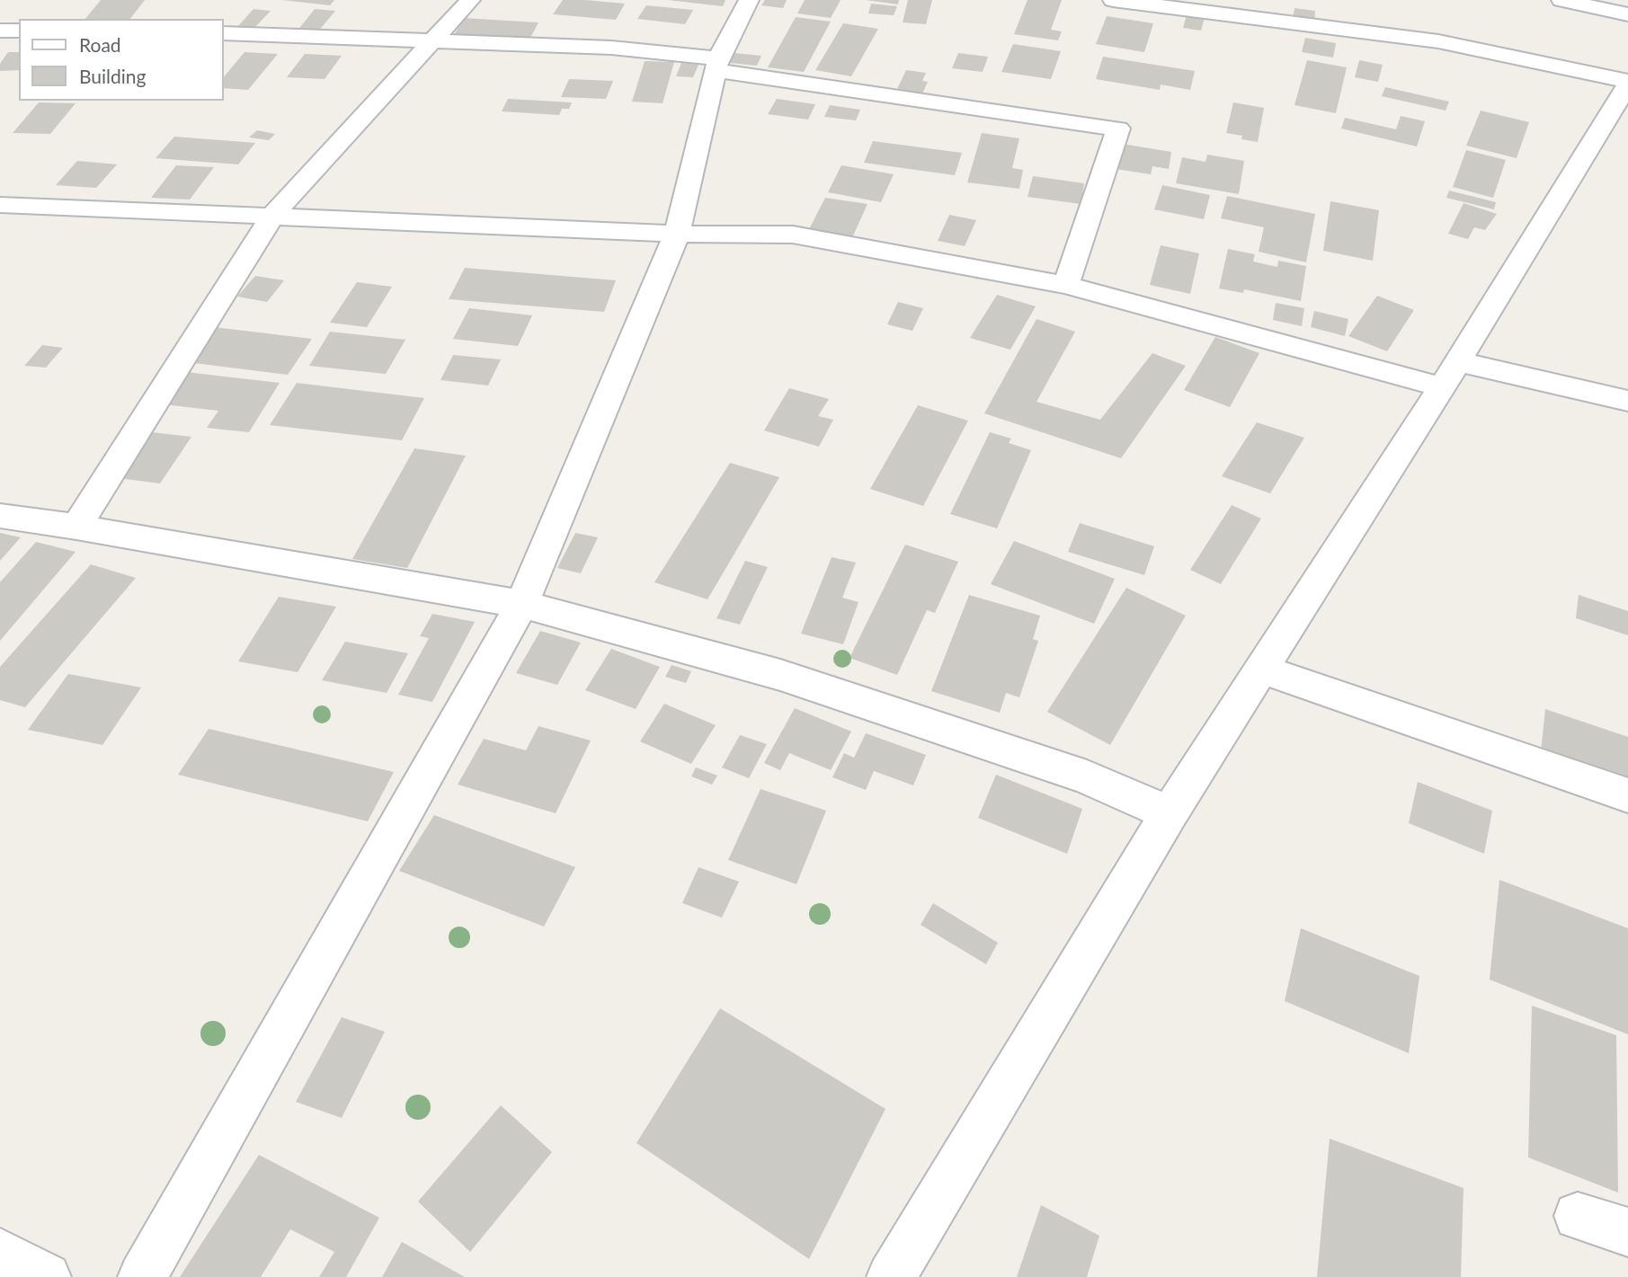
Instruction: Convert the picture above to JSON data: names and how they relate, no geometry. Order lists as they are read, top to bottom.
{
  "legend": ["Road", "Building"]
}
